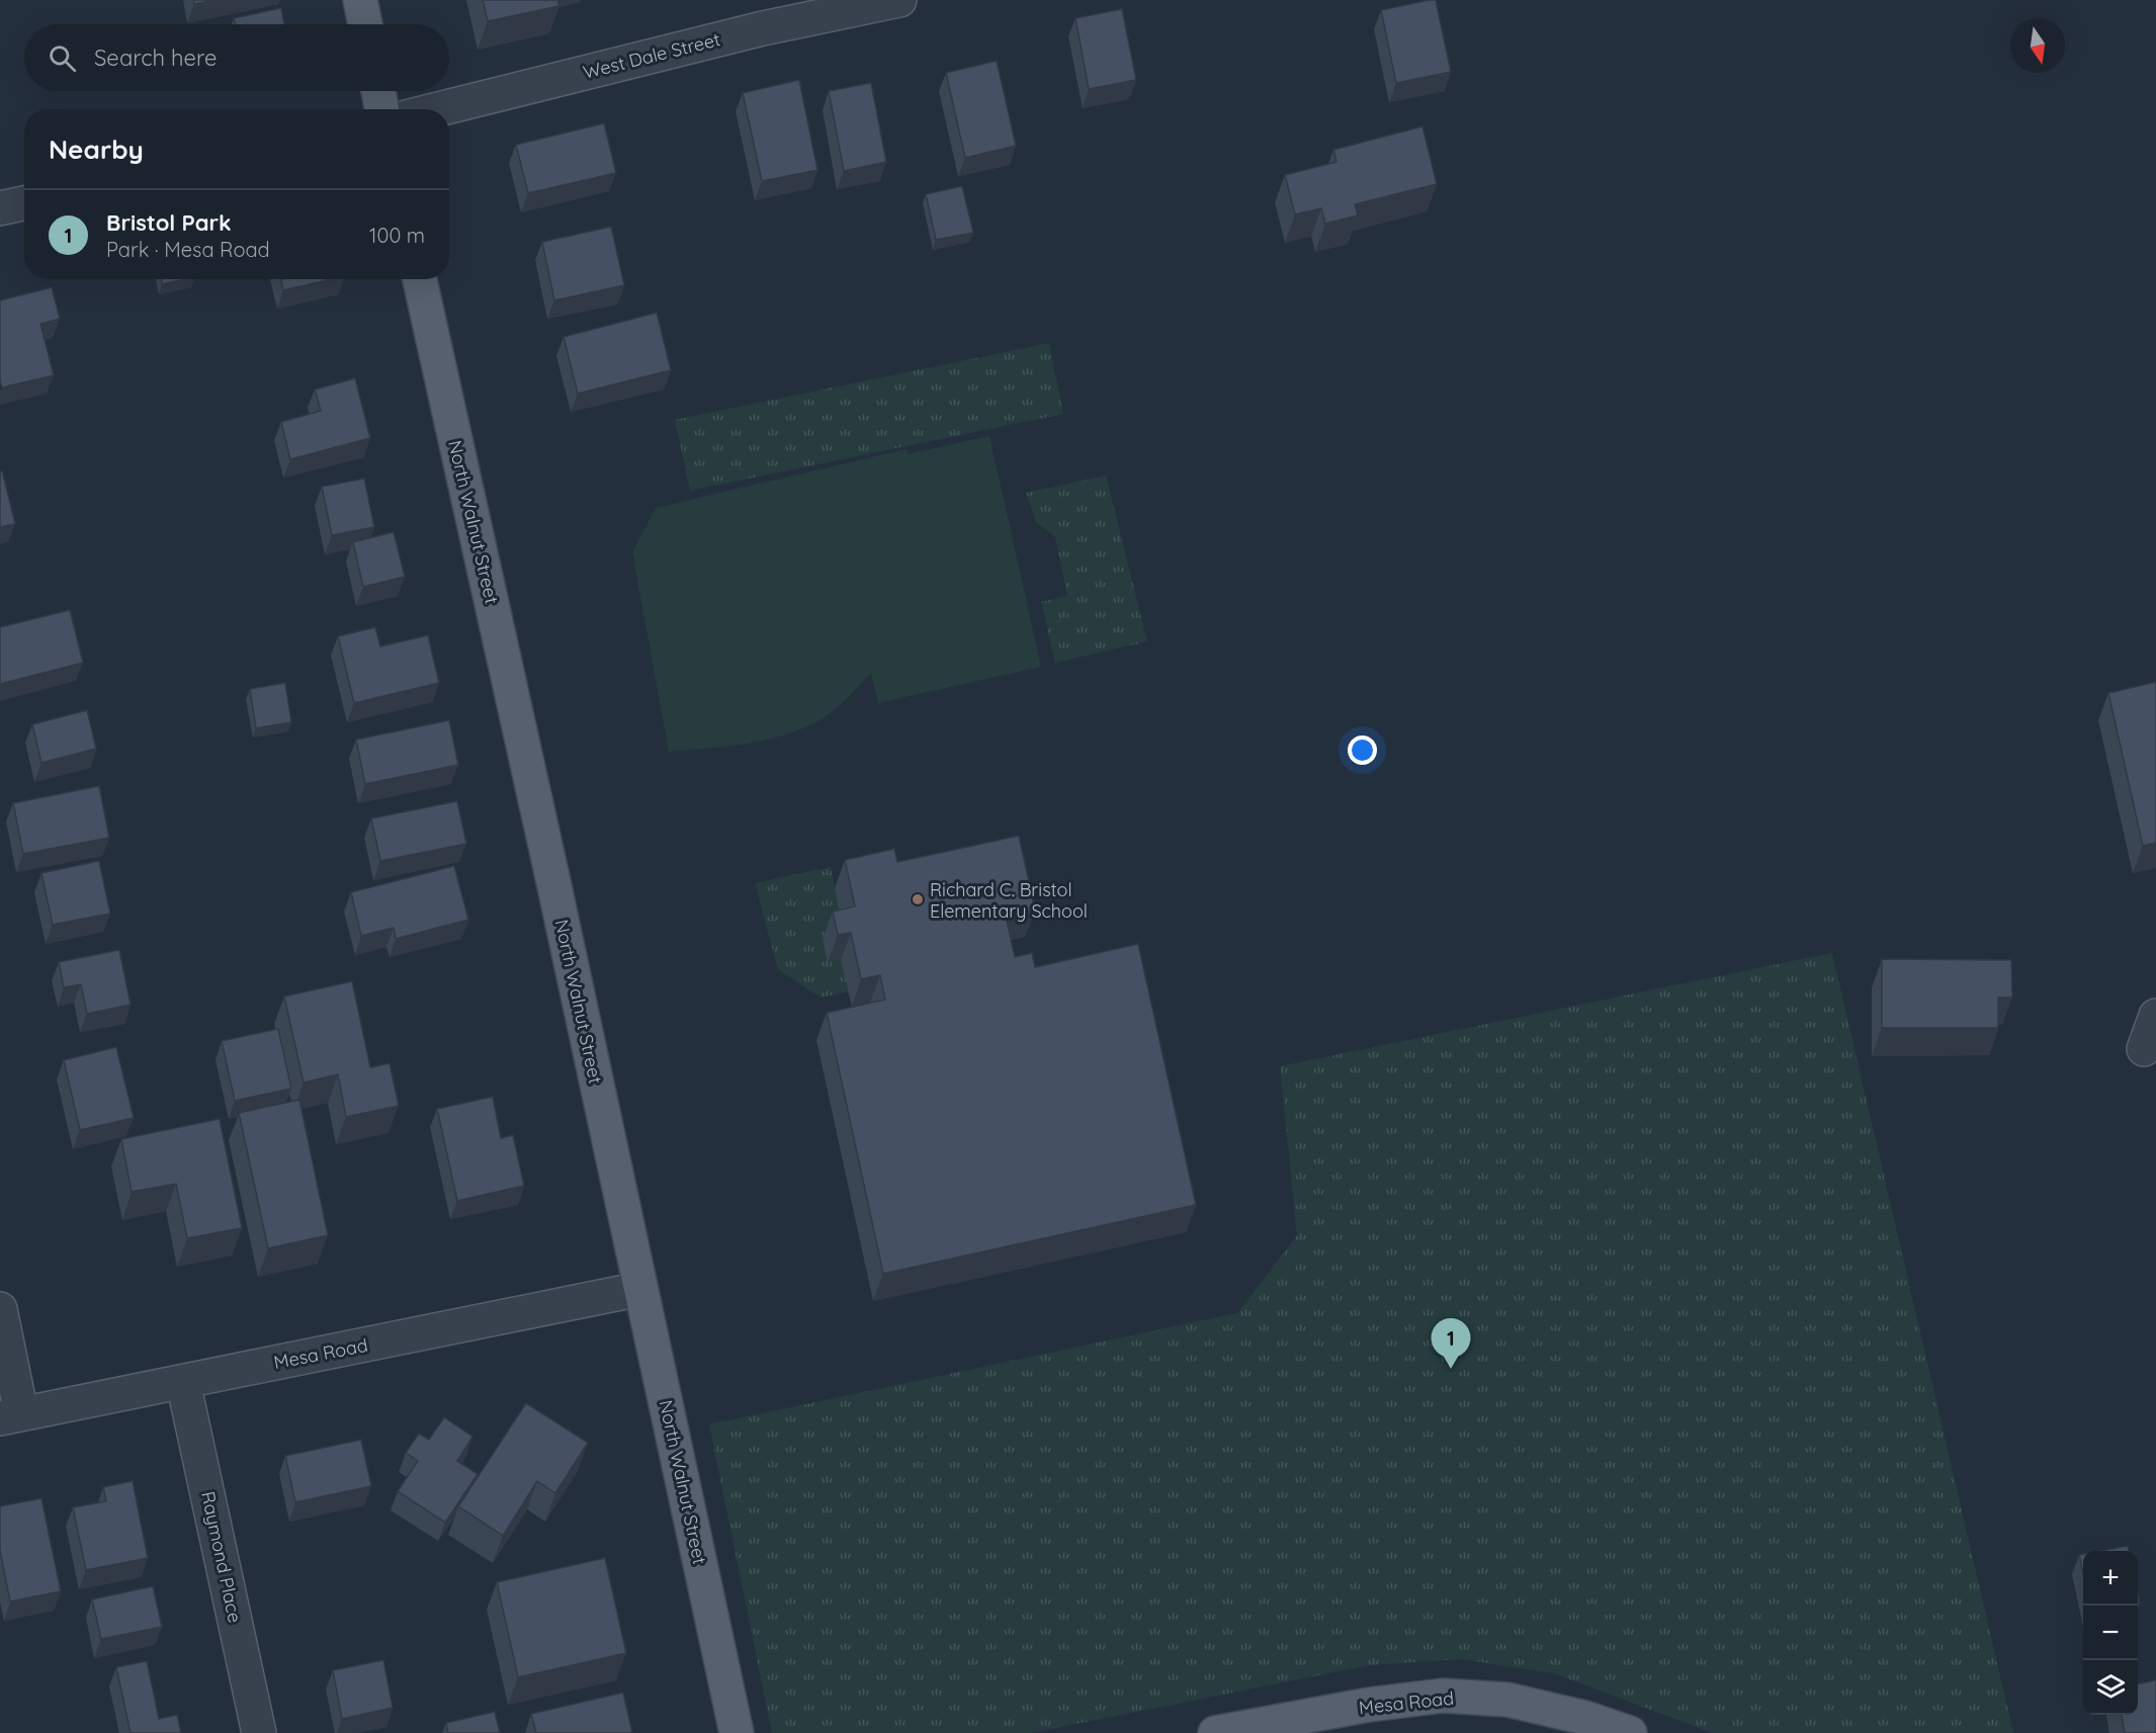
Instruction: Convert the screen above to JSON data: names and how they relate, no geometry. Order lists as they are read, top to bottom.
{
  "streets": {
    "main road": ["North Walnut Street", "Mesa Road"],
    "street": ["West Dale Street", "Raymond Place"]
  },
  "crossings": [
    ["North Walnut Street", "Mesa Road"],
    ["Mesa Road", "Raymond Place"]
  ],
  "places": ["Richard C. Bristol Elementary School"],
  "north": "bottom",
  "page": {
    "search": "Search here",
    "heading": "Nearby",
    "list": [
      {
        "mark": "1",
        "name": "Bristol Park",
        "note": "Park · Mesa Road",
        "value": "100 m"
      }
    ],
    "pins": "1",
    "map_buttons": ["+", "−"]
  }
}
